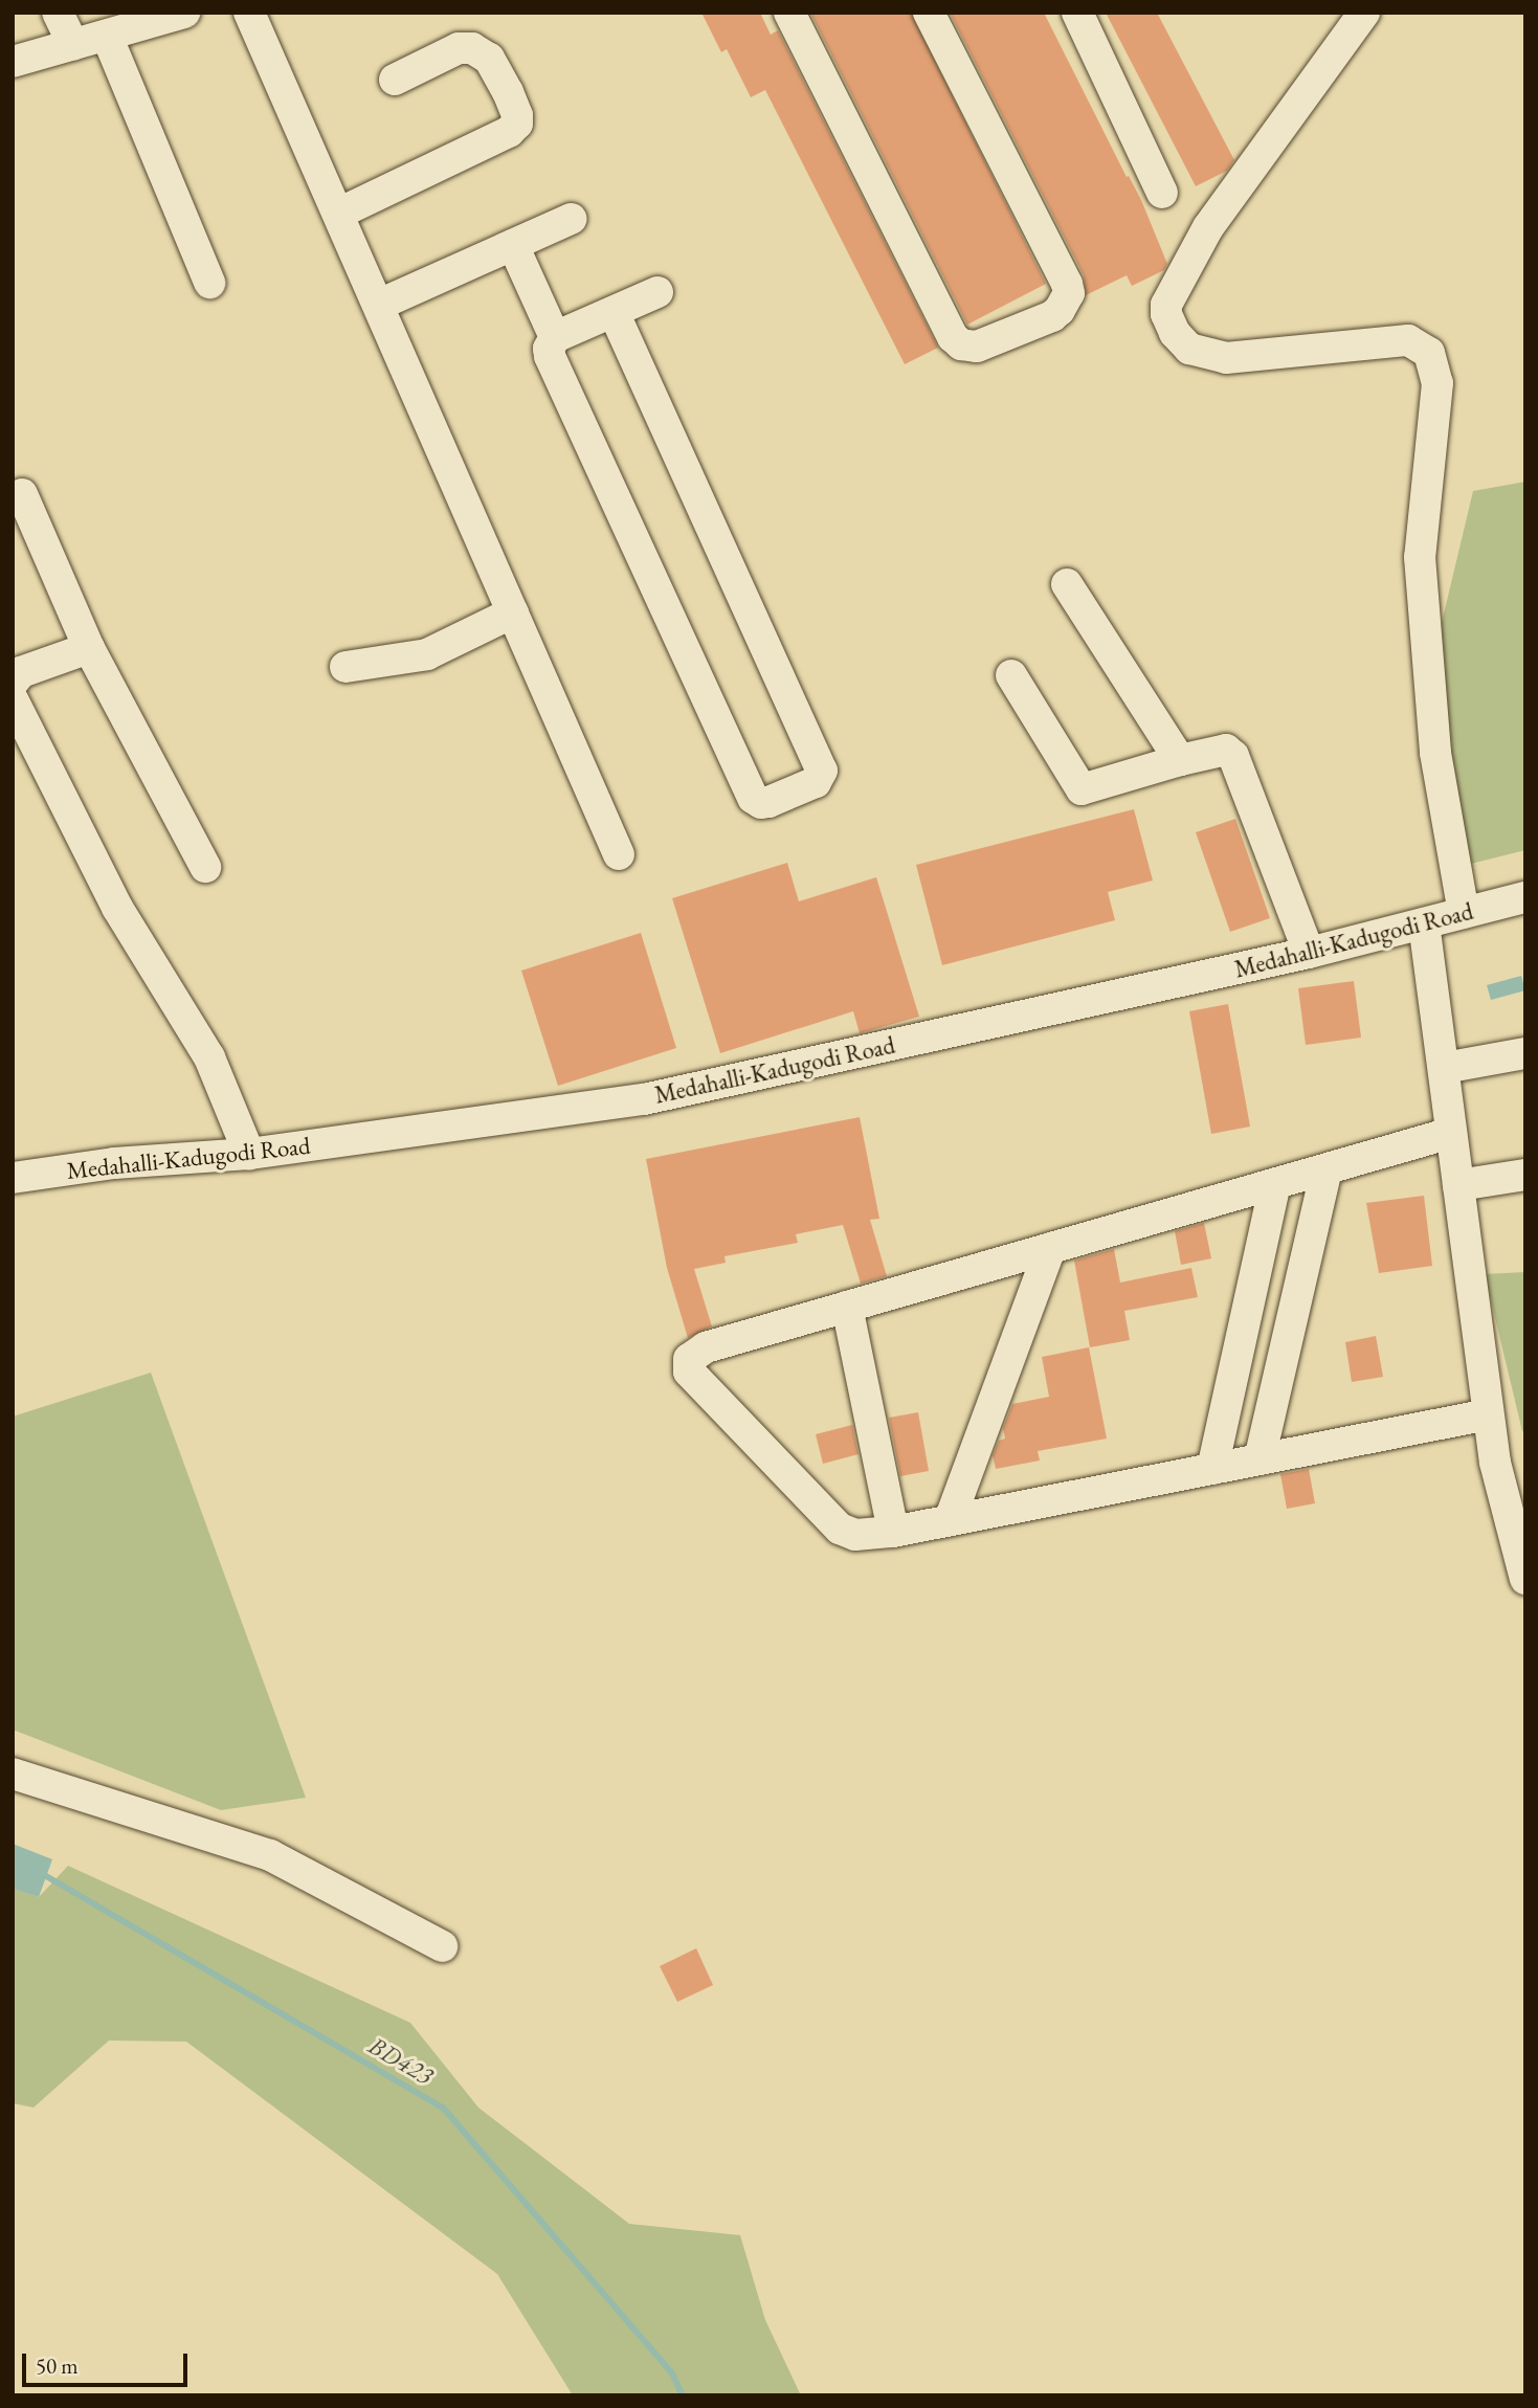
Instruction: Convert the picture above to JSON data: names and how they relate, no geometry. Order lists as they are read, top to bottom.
{
  "streets": {
    "street": ["Medahalli-Kadugodi Road"]
  },
  "water": ["BD423"],
  "scale_bar": "50 m"
}
